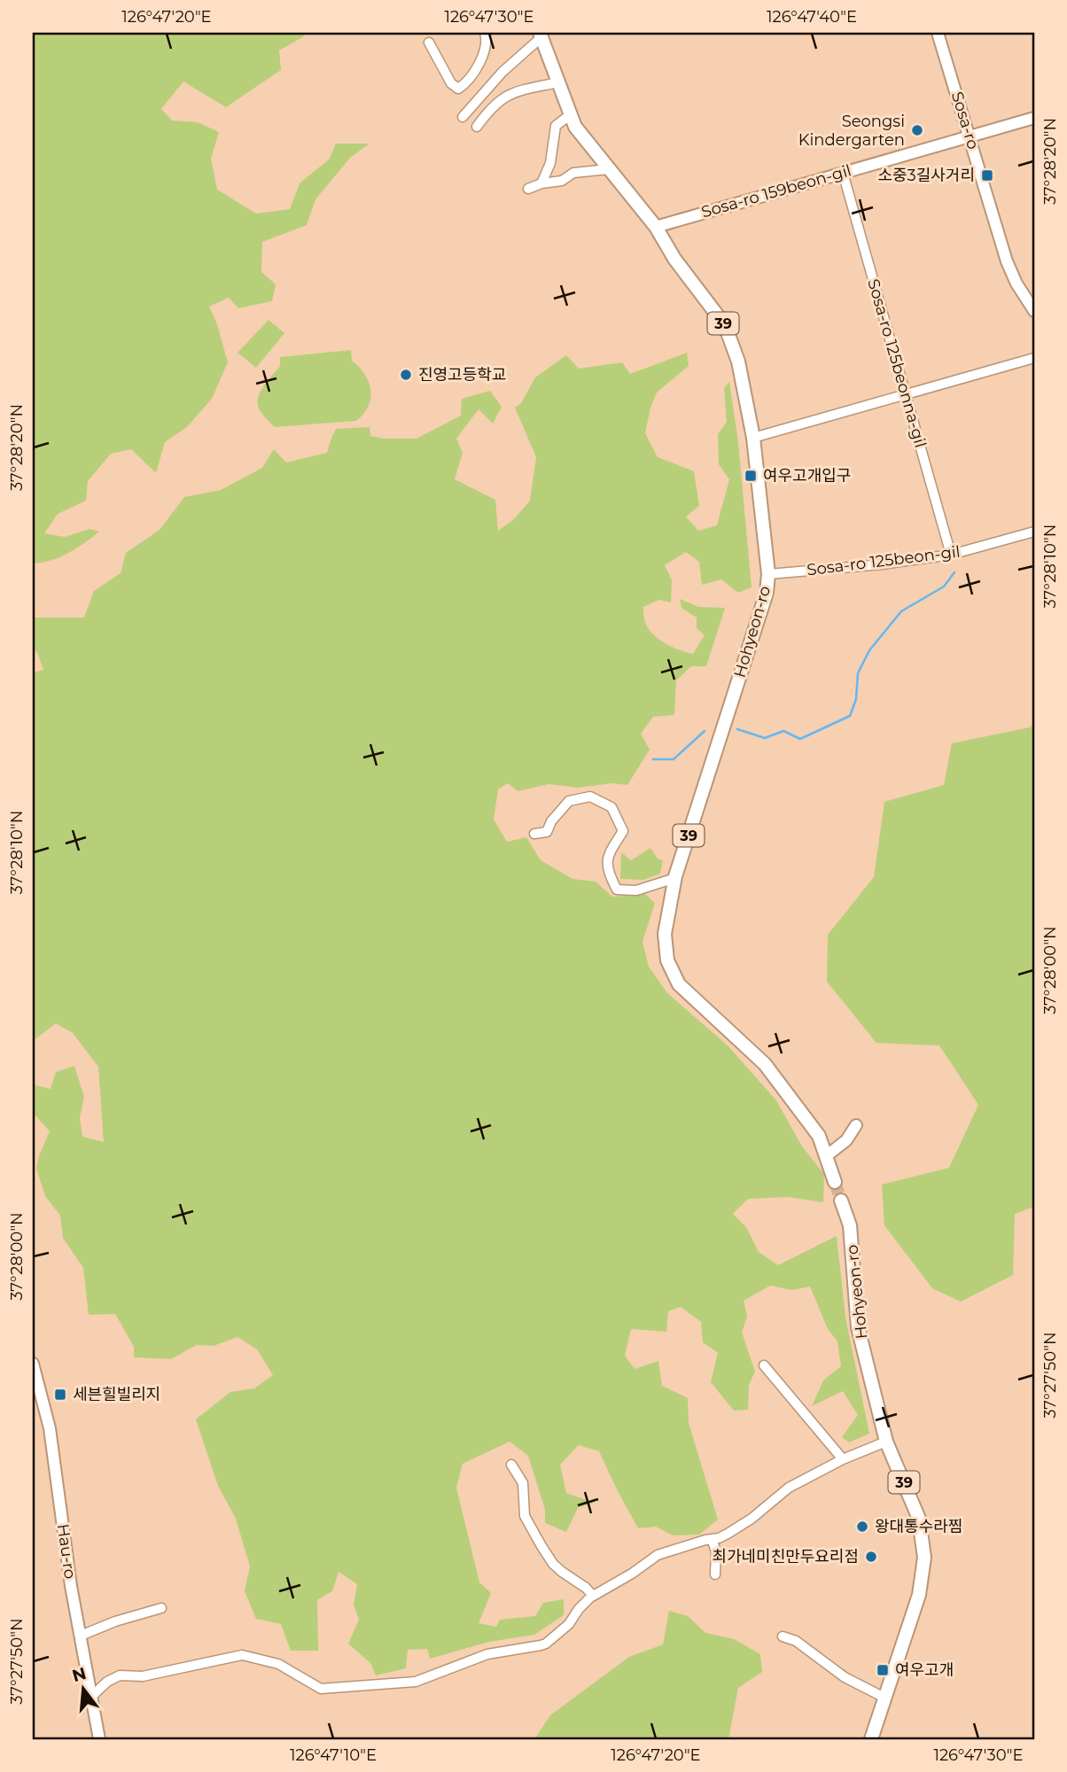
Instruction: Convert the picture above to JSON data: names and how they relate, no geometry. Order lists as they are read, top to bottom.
{
  "streets": {
    "main road": ["39", "Hohyeon-ro"],
    "street": [
      "Sosa-ro",
      "Sosa-ro 159beon-gil",
      "Sosa-ro 125beonna-gil",
      "Sosa-ro 125beon-gil",
      "Hau-ro"
    ]
  },
  "crossings": [
    ["Sosa-ro", "Sosa-ro 159beon-gil"],
    ["Sosa-ro 159beon-gil", "Sosa-ro 125beonna-gil"],
    ["Sosa-ro 159beon-gil", "Hohyeon-ro"],
    ["Sosa-ro 125beonna-gil", "Sosa-ro 125beon-gil"],
    ["Sosa-ro 125beon-gil", "Hohyeon-ro"]
  ],
  "places": {
    "other": [
      "Seongsi Kindergarten",
      "진영고등학교",
      "왕대통수라찜",
      "최가네미친만두요리점"
    ],
    "transit": [
      "소중3길사거리",
      "여우고개입구",
      "세븐힐빌리지",
      "여우고개"
    ]
  },
  "north": "top",
  "coordinates": [
    "126°47'20\"E",
    "126°47'30\"E",
    "126°47'40\"E",
    "37°28'20\"N",
    "37°28'10\"N",
    "37°28'00\"N",
    "37°27'50\"N",
    "126°47'10\"E"
  ]
}
